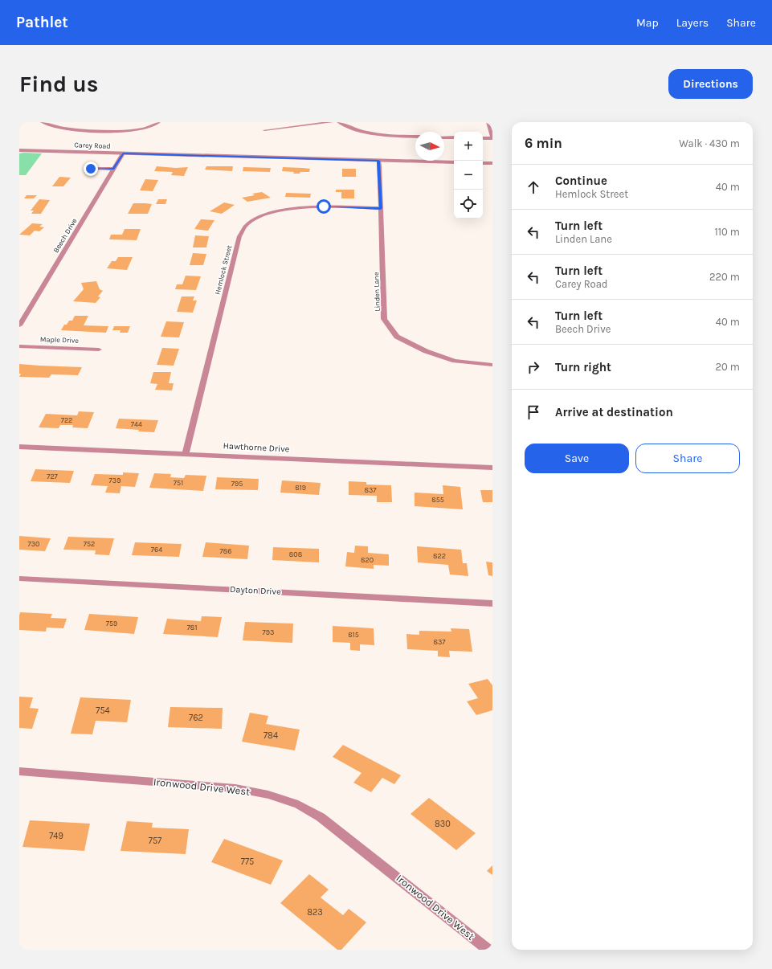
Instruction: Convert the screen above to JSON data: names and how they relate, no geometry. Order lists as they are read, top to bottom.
{
  "streets": {
    "street": [
      "Carey Road",
      "Beech Drive",
      "Hemlock Street",
      "Linden Lane",
      "Maple Drive",
      "Hawthorne Drive",
      "Dayton Drive",
      "Ironwood Drive West"
    ]
  },
  "crossings": [
    ["Carey Road", "Beech Drive"],
    ["Carey Road", "Linden Lane"],
    ["Hemlock Street", "Linden Lane"],
    ["Hemlock Street", "Hawthorne Drive"]
  ],
  "house_numbers": [
    "722",
    "744",
    "727",
    "739",
    "751",
    "795",
    "819",
    "837",
    "855",
    "730",
    "752",
    "764",
    "786",
    "808",
    "822",
    "820",
    "759",
    "781",
    "793",
    "815",
    "837",
    "754",
    "762",
    "784",
    "830",
    "749",
    "757",
    "775",
    "823"
  ],
  "north": "right",
  "page": {
    "header": "Pathlet",
    "nav": ["Map", "Layers", "Share"],
    "buttons": [
      "Directions",
      ["Save", "Share"]
    ],
    "title": "Find us",
    "heading": ["6 min", "Walk · 430 m"],
    "map_buttons": ["+", "−"],
    "list": [
      ["Continue", "Hemlock Street", "40 m"],
      ["Turn left", "Linden Lane", "110 m"],
      ["Turn left", "Carey Road", "220 m"],
      ["Turn left", "Beech Drive", "40 m"],
      ["Turn right", "20 m"],
      "Arrive at destination"
    ]
  }
}
